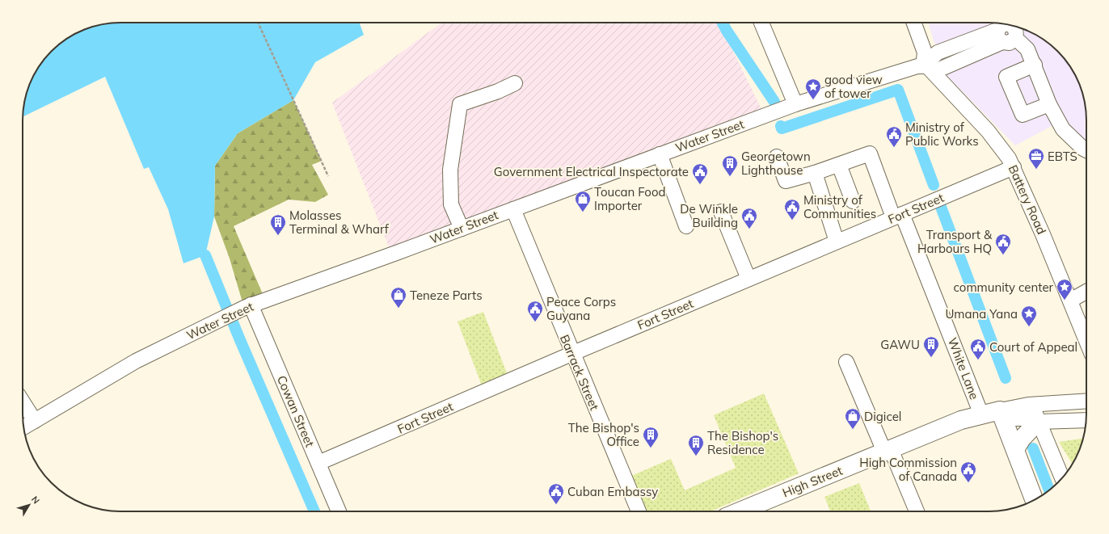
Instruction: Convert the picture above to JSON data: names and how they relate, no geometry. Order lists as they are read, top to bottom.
{
  "streets": {
    "main road": ["High Street"],
    "street": [
      "Water Street",
      "Battery Road",
      "Fort Street",
      "White Lane",
      "Barrack Street",
      "Cowan Street"
    ]
  },
  "crossings": [
    ["Water Street", "Battery Road"],
    ["Water Street", "Barrack Street"],
    ["Water Street", "Cowan Street"],
    ["Battery Road", "Fort Street"],
    ["Fort Street", "White Lane"],
    ["Fort Street", "Barrack Street"],
    ["Fort Street", "Cowan Street"],
    ["White Lane", "High Street"]
  ],
  "places": {
    "place": ["good view of tower", "community center", "Umana Yana"],
    "public building": [
      "Ministry of Public Works",
      "Government Electrical Inspectorate",
      "Ministry of Communities",
      "De Winkle Building",
      "Transport & Harbours HQ",
      "Peace Corps Guyana",
      "Court of Appeal",
      "High Commission of Canada",
      "Cuban Embassy"
    ],
    "office": ["EBTS"],
    "building": [
      "Georgetown Lighthouse",
      "Molasses Terminal & Wharf",
      "GAWU",
      "The Bishop's Office",
      "The Bishop's Residence"
    ],
    "shop": ["Toucan Food Importer", "Teneze Parts", "Digicel"]
  },
  "north": "top right"
}
